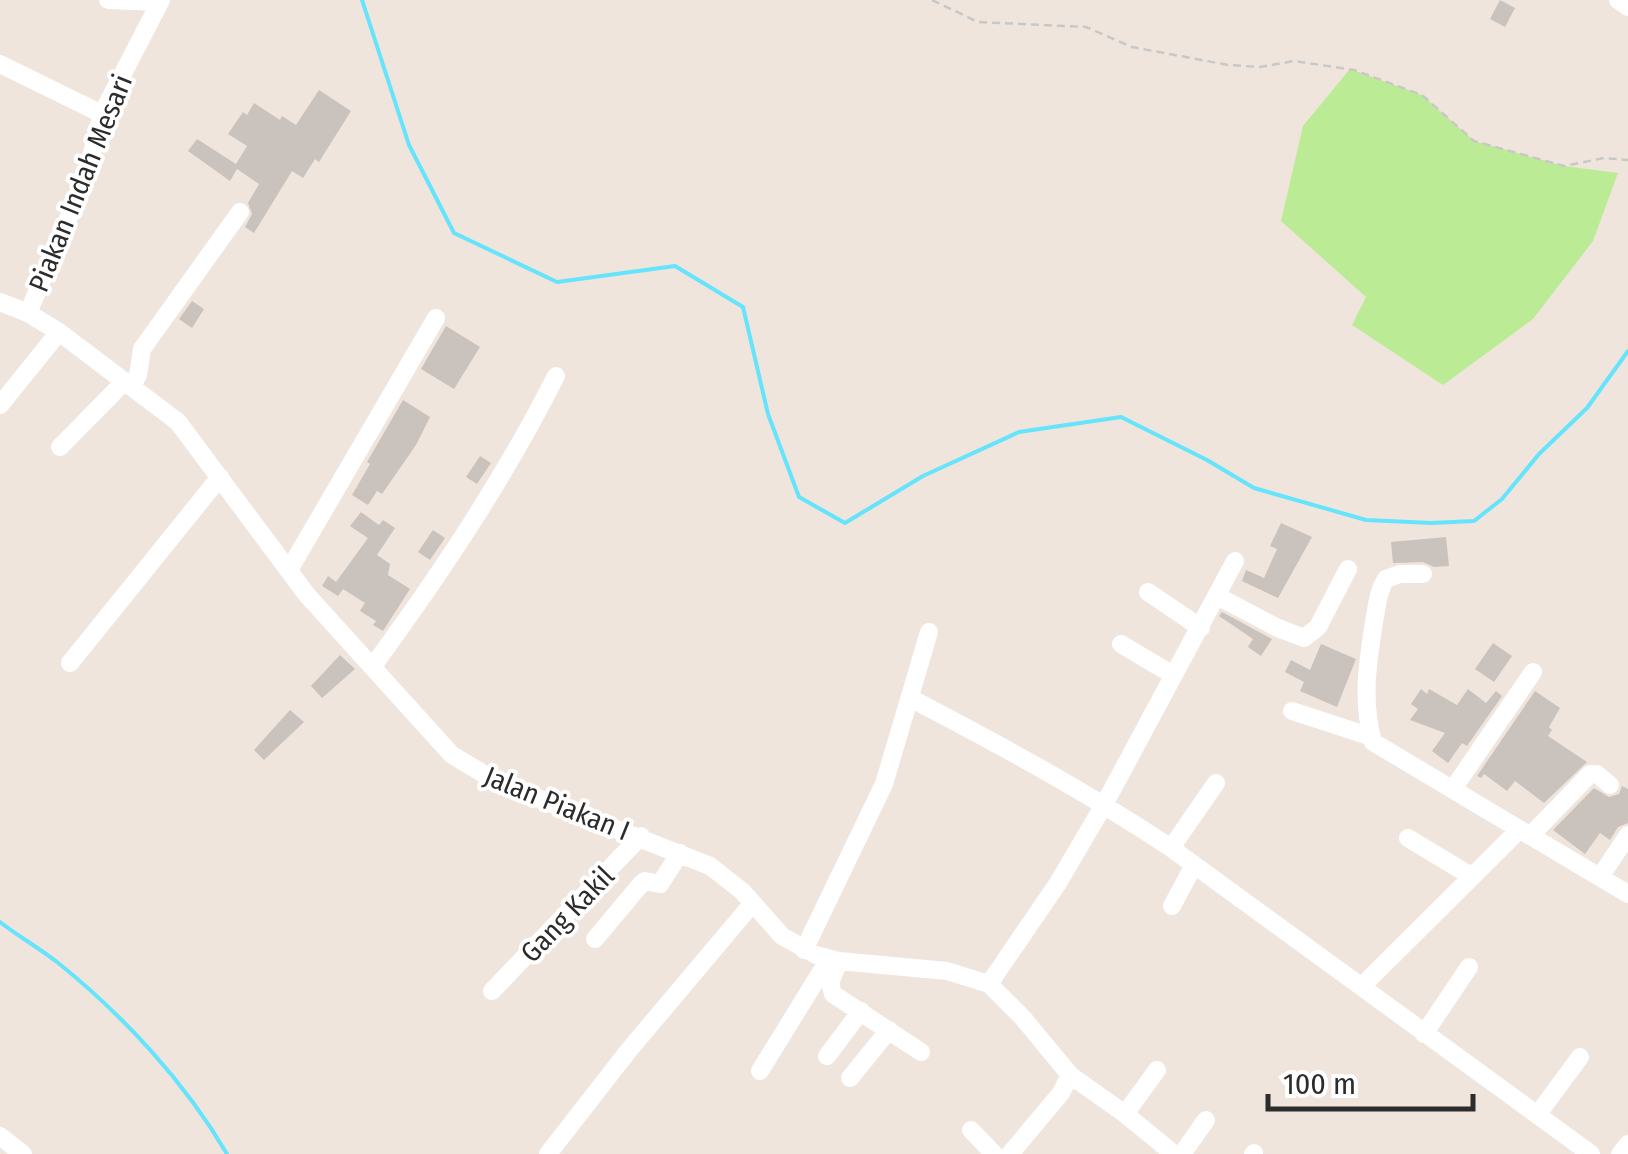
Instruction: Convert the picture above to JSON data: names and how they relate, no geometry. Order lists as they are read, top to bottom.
{
  "streets": {
    "street": ["Piakan Indah Mesari", "Jalan Piakan I", "Gang Kakil"]
  },
  "crossings": [
    ["Piakan Indah Mesari", "Jalan Piakan I"],
    ["Jalan Piakan I", "Gang Kakil"]
  ],
  "scale_bar": "100 m"
}
